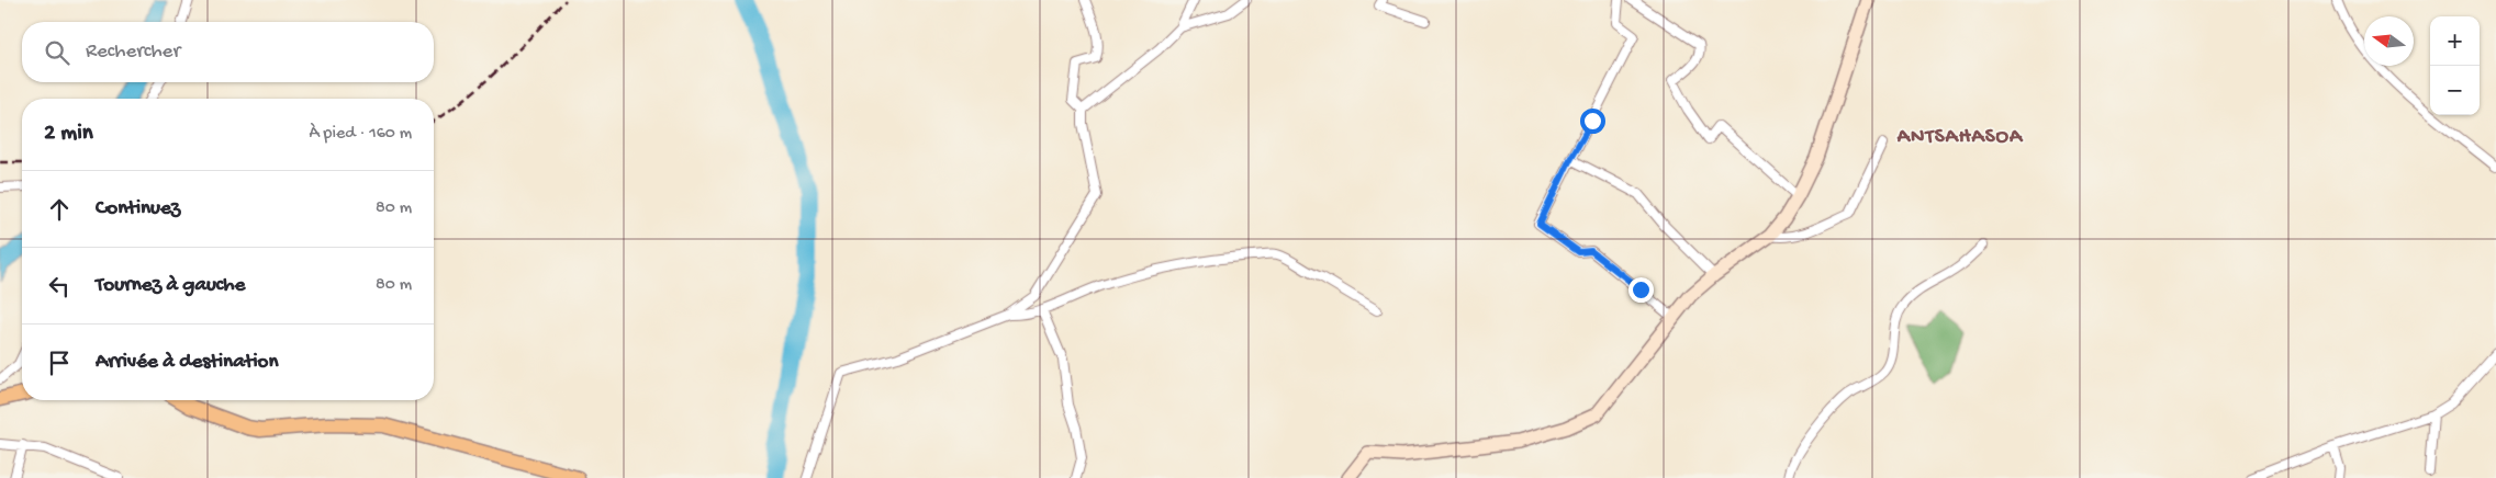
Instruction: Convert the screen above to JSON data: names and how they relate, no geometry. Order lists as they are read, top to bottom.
{
  "districts": ["ANTSAHASOA"],
  "north": "left",
  "page": {
    "map_buttons": ["+", "−"],
    "search": "Rechercher",
    "heading": ["2 min", "À pied · 160 m"],
    "list": [
      ["Continuez", "80 m"],
      ["Tournez à gauche", "80 m"],
      "Arrivée à destination"
    ]
  }
}
